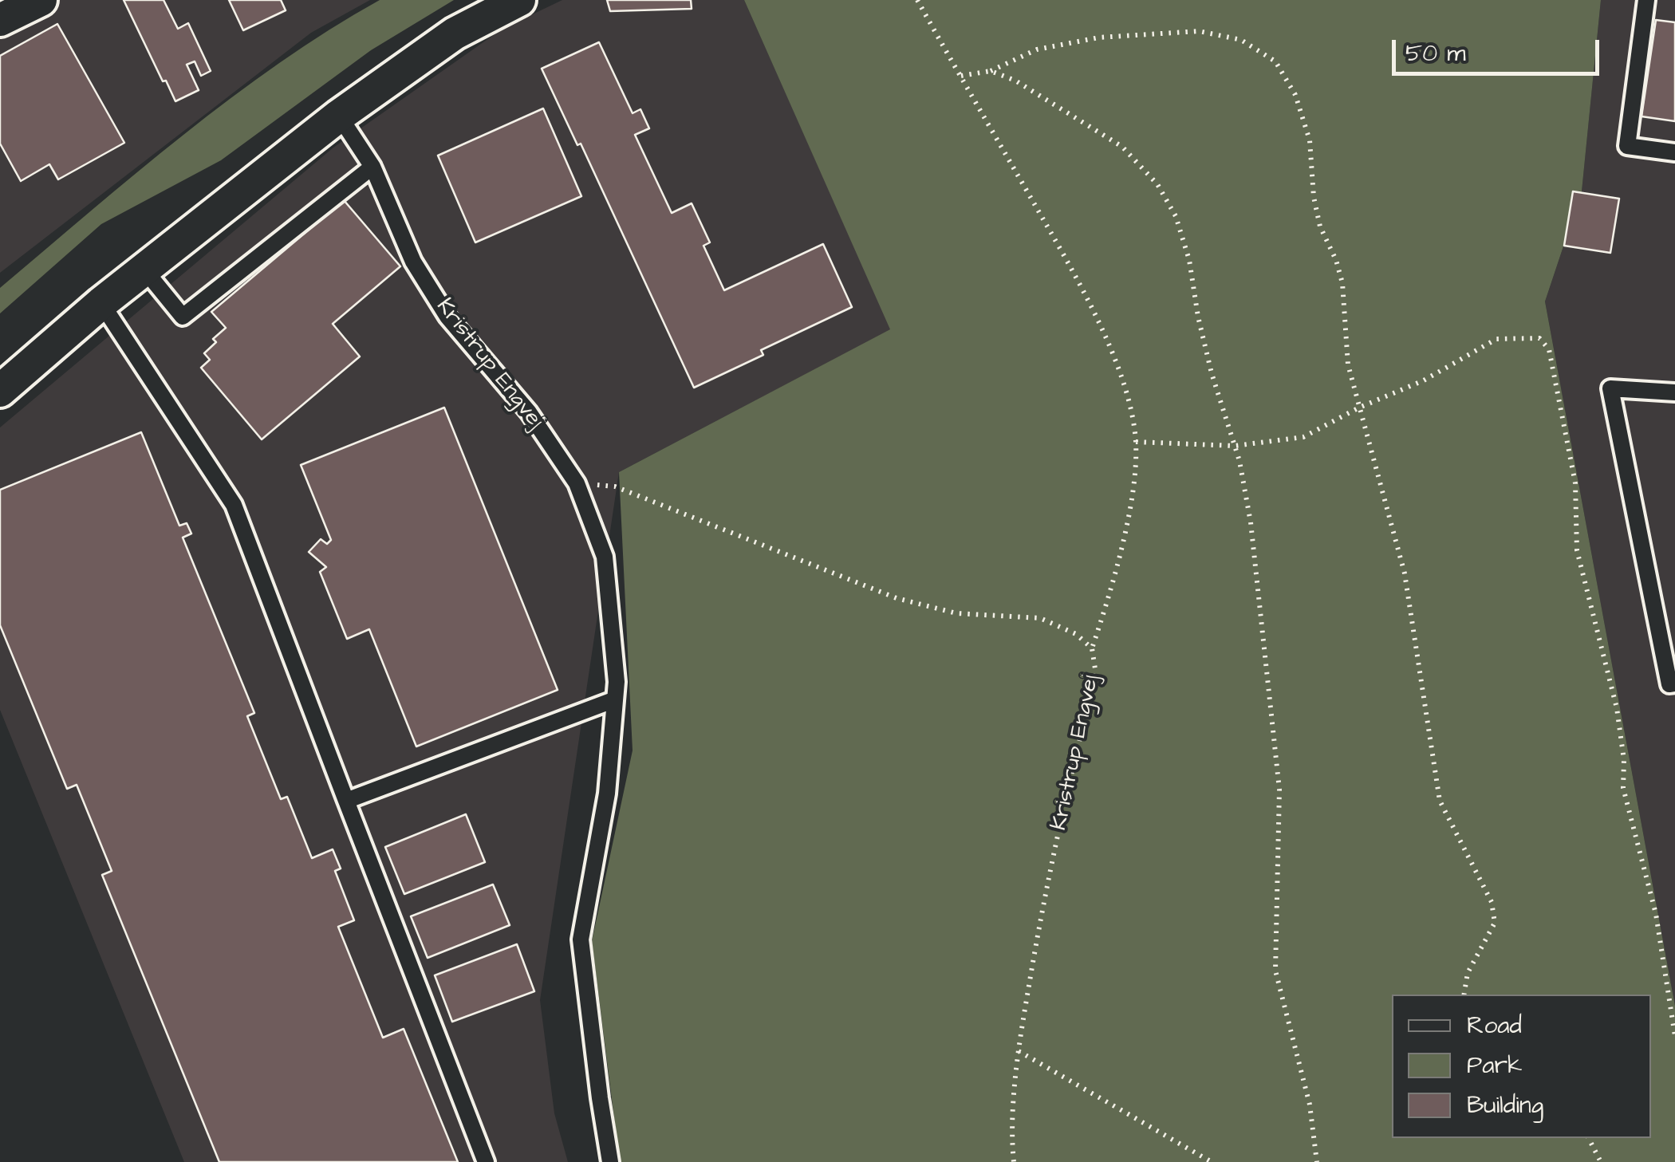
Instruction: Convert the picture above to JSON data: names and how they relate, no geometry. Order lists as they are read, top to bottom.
{
  "streets": {
    "lane": ["Kristrup Engvej"]
  },
  "legend": ["Road", "Park", "Building"],
  "scale_bar": "50 m"
}
